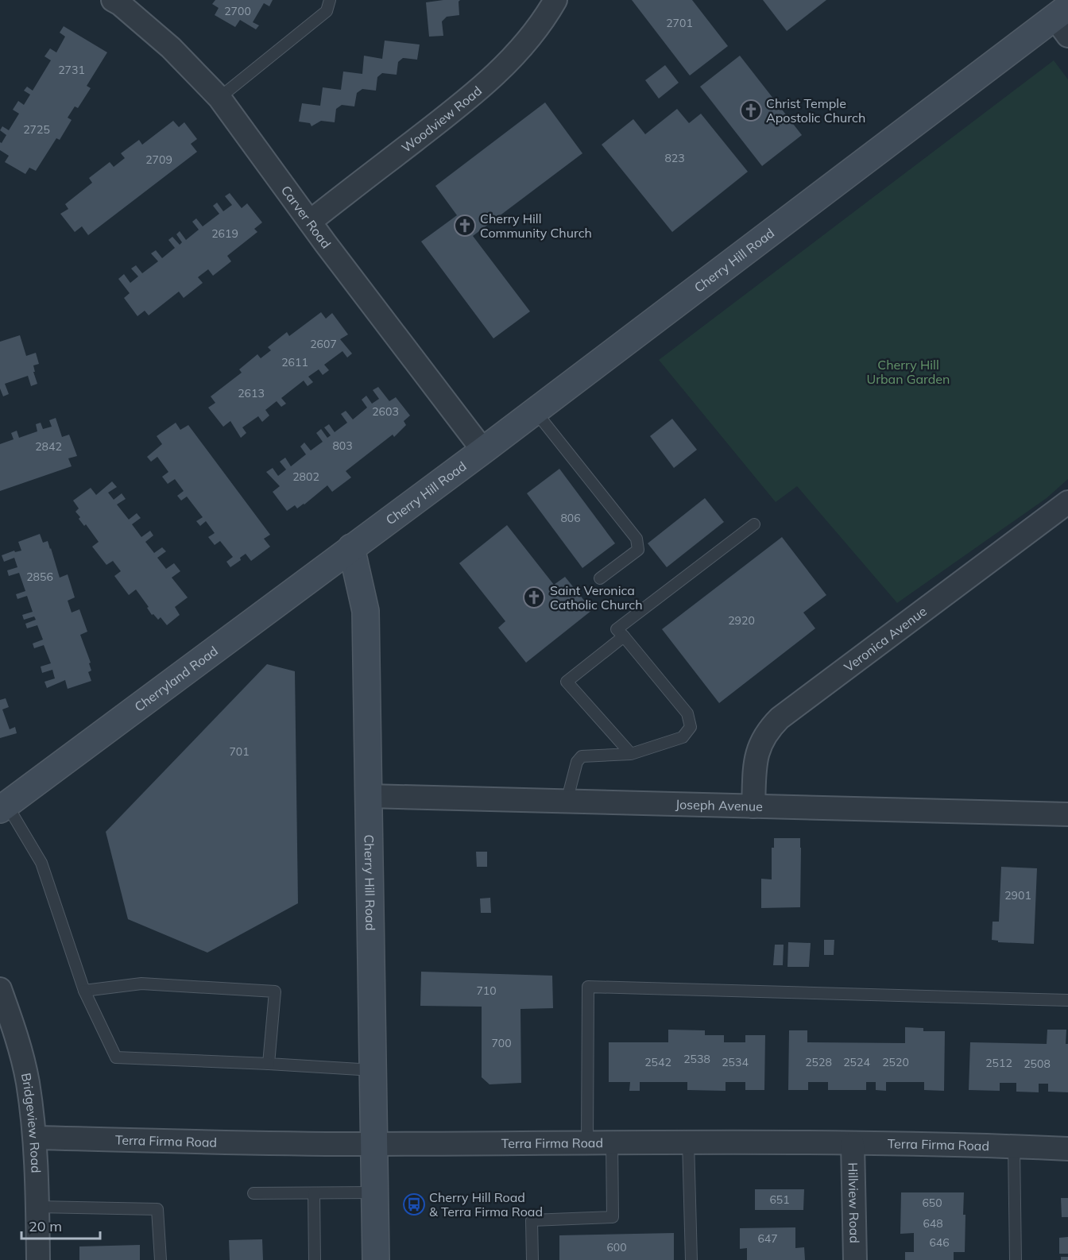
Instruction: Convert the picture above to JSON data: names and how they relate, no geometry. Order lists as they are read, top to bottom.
{
  "streets": {
    "street": [
      "Woodview Road",
      "Carver Road",
      "Cherry Hill Road",
      "Veronica Avenue",
      "Cherryland Road",
      "Joseph Avenue",
      "Bridgeview Road",
      "Terra Firma Road",
      "Hillview Road"
    ]
  },
  "crossings": [
    ["Woodview Road", "Carver Road"],
    ["Carver Road", "Cherry Hill Road"],
    ["Cherry Hill Road", "Cherryland Road"],
    ["Cherry Hill Road", "Joseph Avenue"],
    ["Cherry Hill Road", "Terra Firma Road"],
    ["Veronica Avenue", "Joseph Avenue"],
    ["Bridgeview Road", "Terra Firma Road"],
    ["Terra Firma Road", "Hillview Road"]
  ],
  "parks": ["Cherry Hill Urban Garden"],
  "places": {
    "church": ["Christ Temple Apostolic Church", "Cherry Hill Community Church", "Saint Veronica Catholic Church"],
    "bus stop": ["Cherry Hill Road & Terra Firma Road"]
  },
  "house_numbers": [
    "2700",
    "2701",
    "2731",
    "2725",
    "823",
    "2709",
    "2619",
    "2607",
    "2611",
    "2613",
    "2603",
    "803",
    "2842",
    "2802",
    "806",
    "2856",
    "2920",
    "701",
    "2901",
    "710",
    "700",
    "2538",
    "2542",
    "2534",
    "2528",
    "2524",
    "2520",
    "2512",
    "2508",
    "651",
    "650",
    "648",
    "647",
    "646",
    "600"
  ],
  "scale_bar": "20 m"
}
